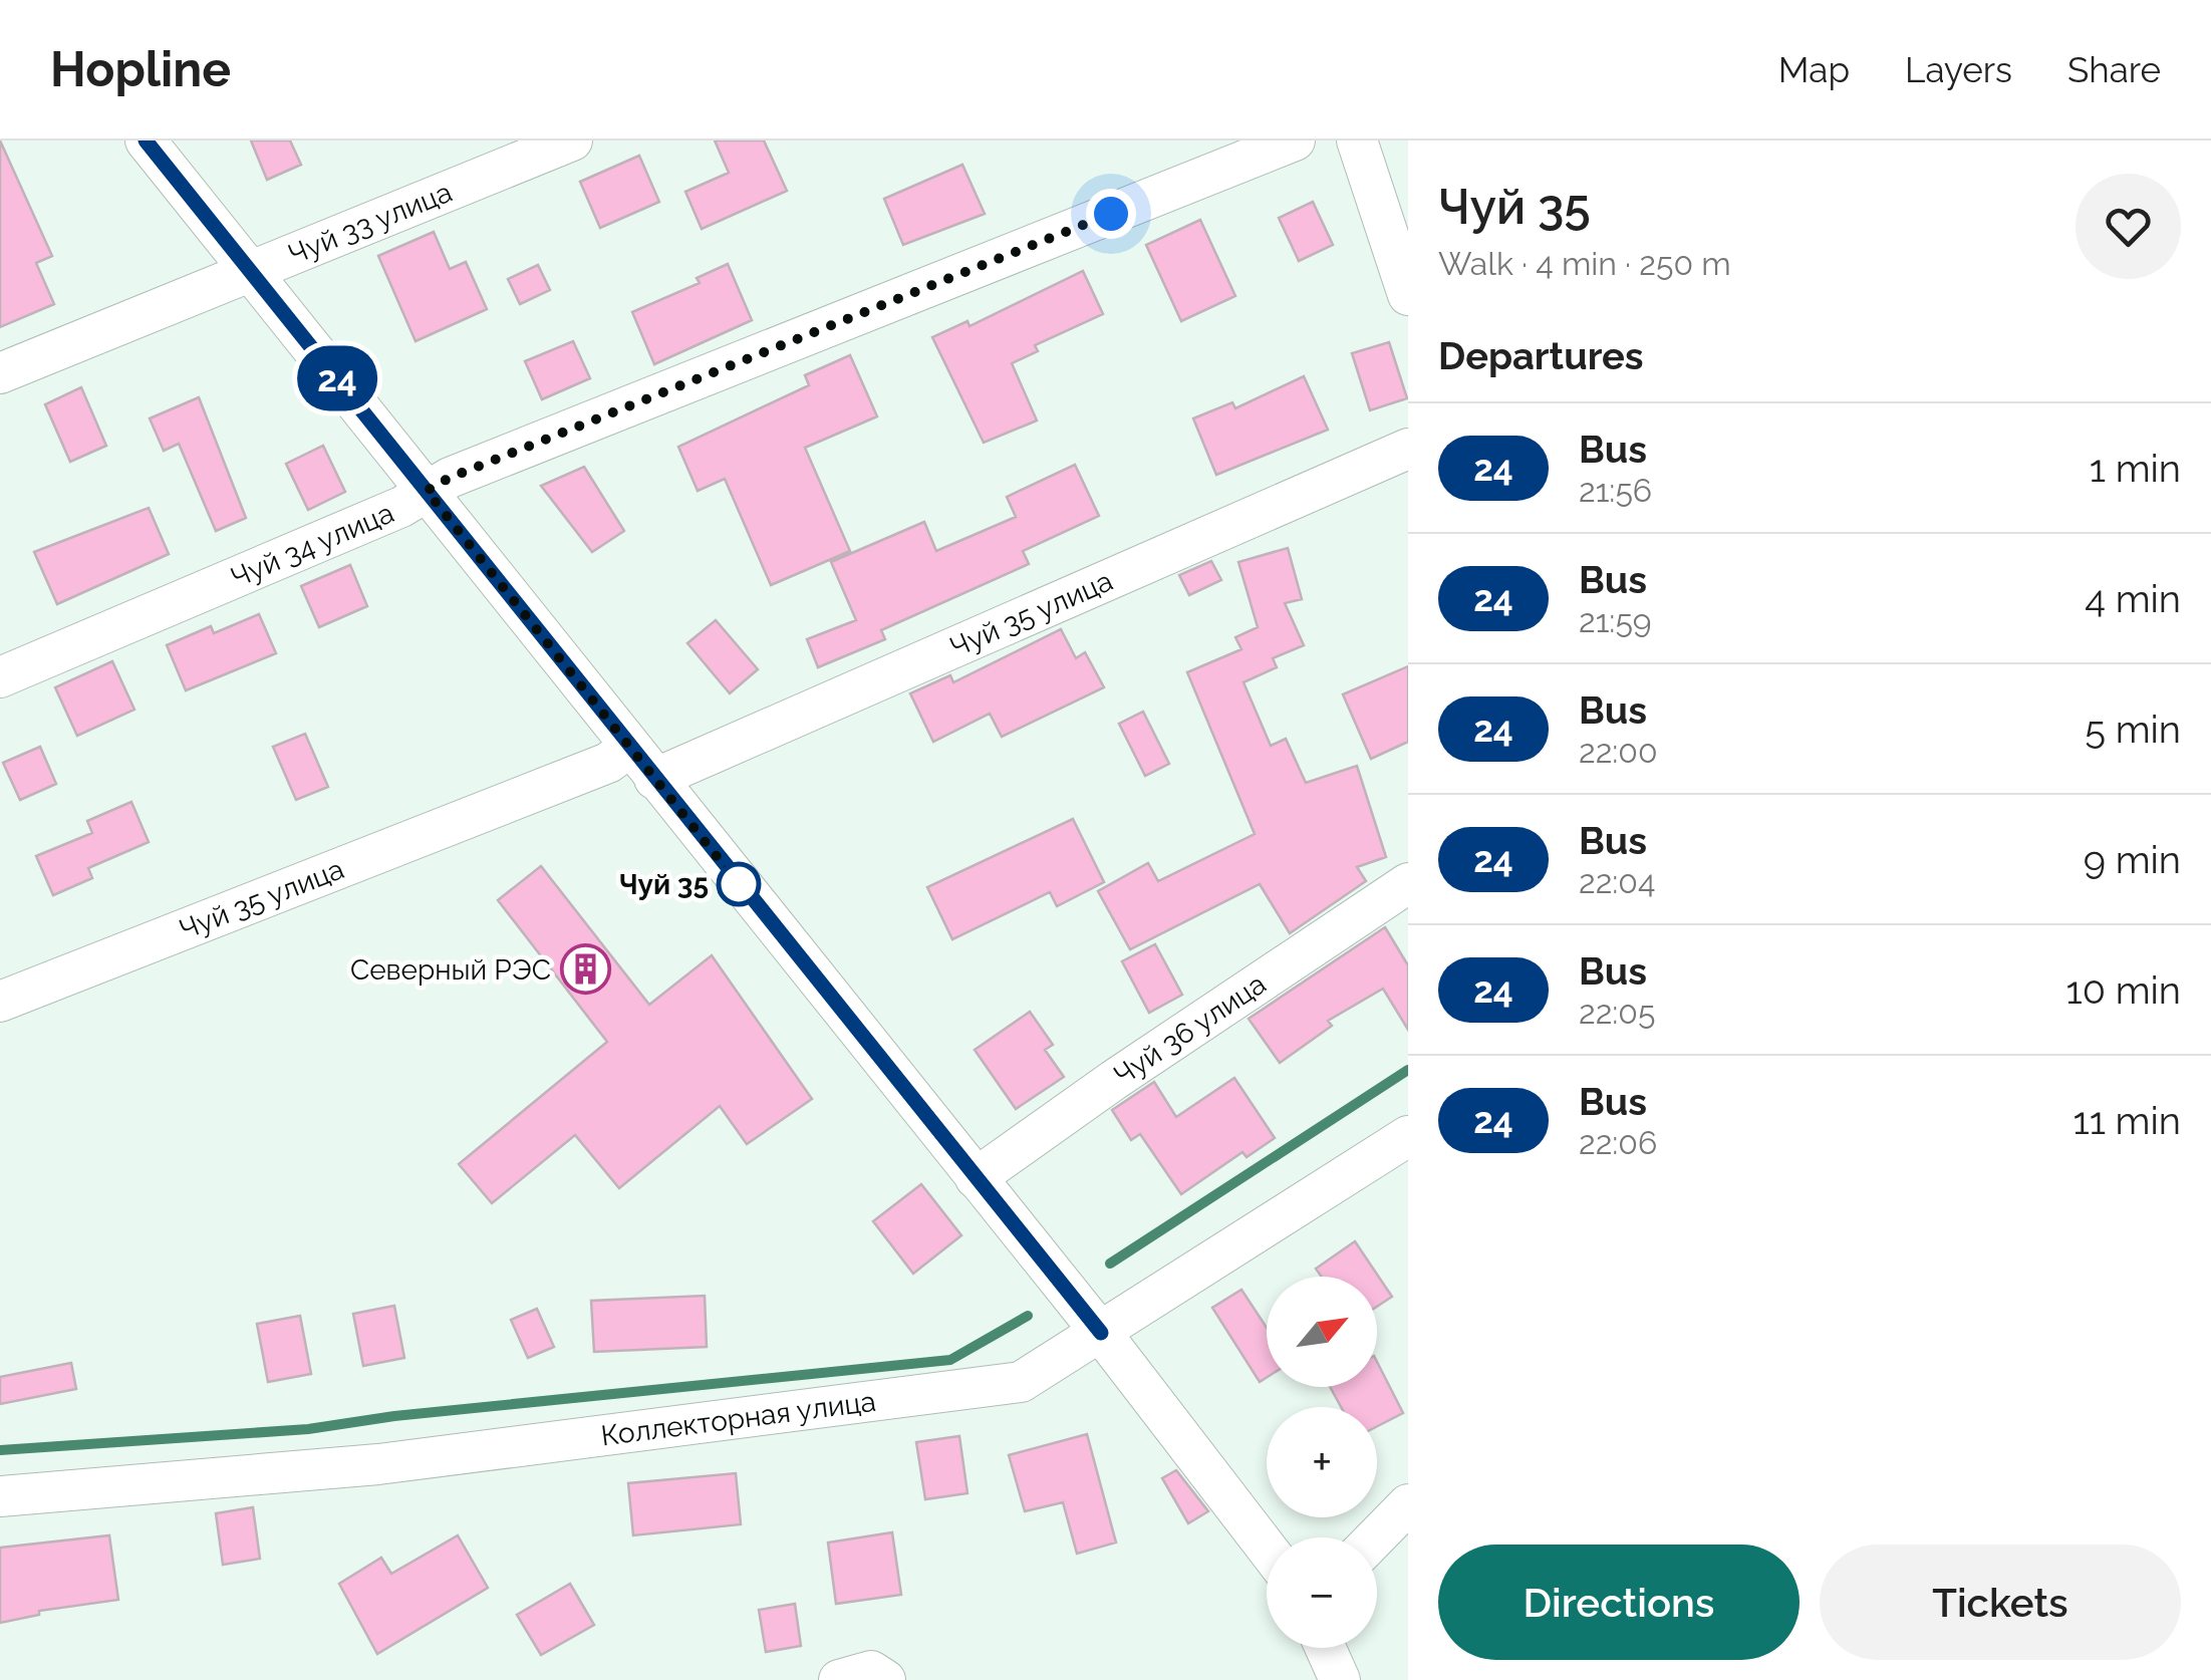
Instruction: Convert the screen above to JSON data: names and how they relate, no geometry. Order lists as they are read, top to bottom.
{
  "streets": {
    "street": [
      "Чуй 33 улица",
      "Чуй 34 улица",
      "Чуй 35 улица",
      "Чуй 36 улица",
      "Коллекторная улица"
    ]
  },
  "places": {
    "other": ["Чуй 35"],
    "building": ["Северный РЭС"]
  },
  "lines": ["bus line 24"],
  "north": "top right",
  "page": {
    "header": "Hopline",
    "nav": ["Map", "Layers", "Share"],
    "on_map": "24",
    "heading": [
      ["Чуй 35", "Walk · 4 min · 250 m"],
      "Departures"
    ],
    "list": [
      {
        "mark": "24",
        "name": "Bus",
        "note": "21:56",
        "value": "1 min"
      },
      {
        "mark": "24",
        "name": "Bus",
        "note": "21:59",
        "value": "4 min"
      },
      {
        "mark": "24",
        "name": "Bus",
        "note": "22:00",
        "value": "5 min"
      },
      {
        "mark": "24",
        "name": "Bus",
        "note": "22:04",
        "value": "9 min"
      },
      {
        "mark": "24",
        "name": "Bus",
        "note": "22:05",
        "value": "10 min"
      },
      {
        "mark": "24",
        "name": "Bus",
        "note": "22:06",
        "value": "11 min"
      }
    ],
    "map_buttons": ["+", "−"],
    "buttons": ["Directions", "Tickets"]
  }
}
